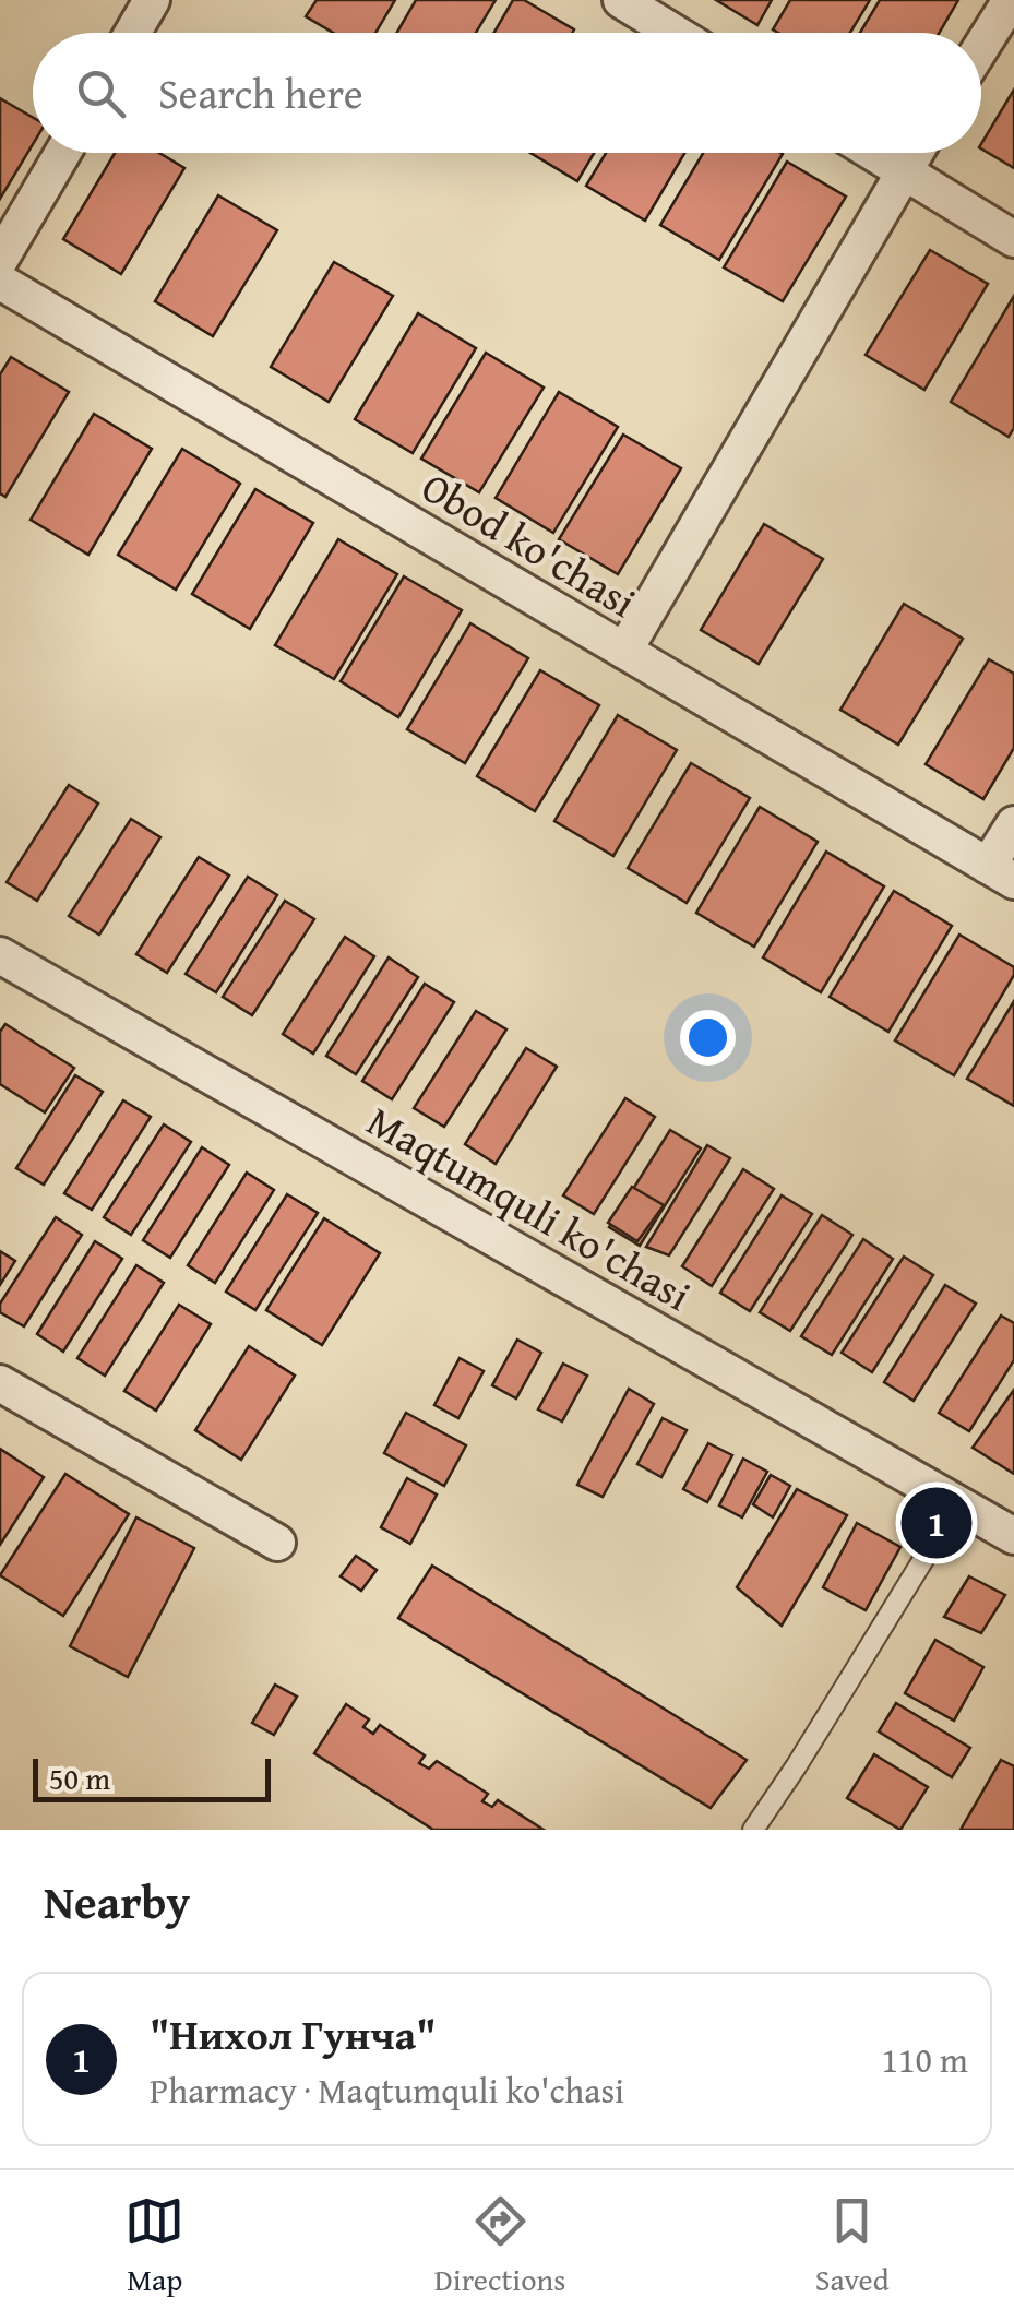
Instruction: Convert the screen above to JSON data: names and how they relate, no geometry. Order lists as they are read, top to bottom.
{
  "streets": {
    "street": ["Obod ko'chasi", "Maqtumquli ko'chasi"]
  },
  "scale_bar": "50 m",
  "page": {
    "search": "Search here",
    "pins": "1",
    "scale": "50 m",
    "heading": "Nearby",
    "list": [
      {
        "mark": "1",
        "name": "\"Нихол Гунча\"",
        "note": "Pharmacy · Maqtumquli ko'chasi",
        "value": "110 m"
      }
    ],
    "nav": ["Map", "Directions", "Saved"]
  }
}
